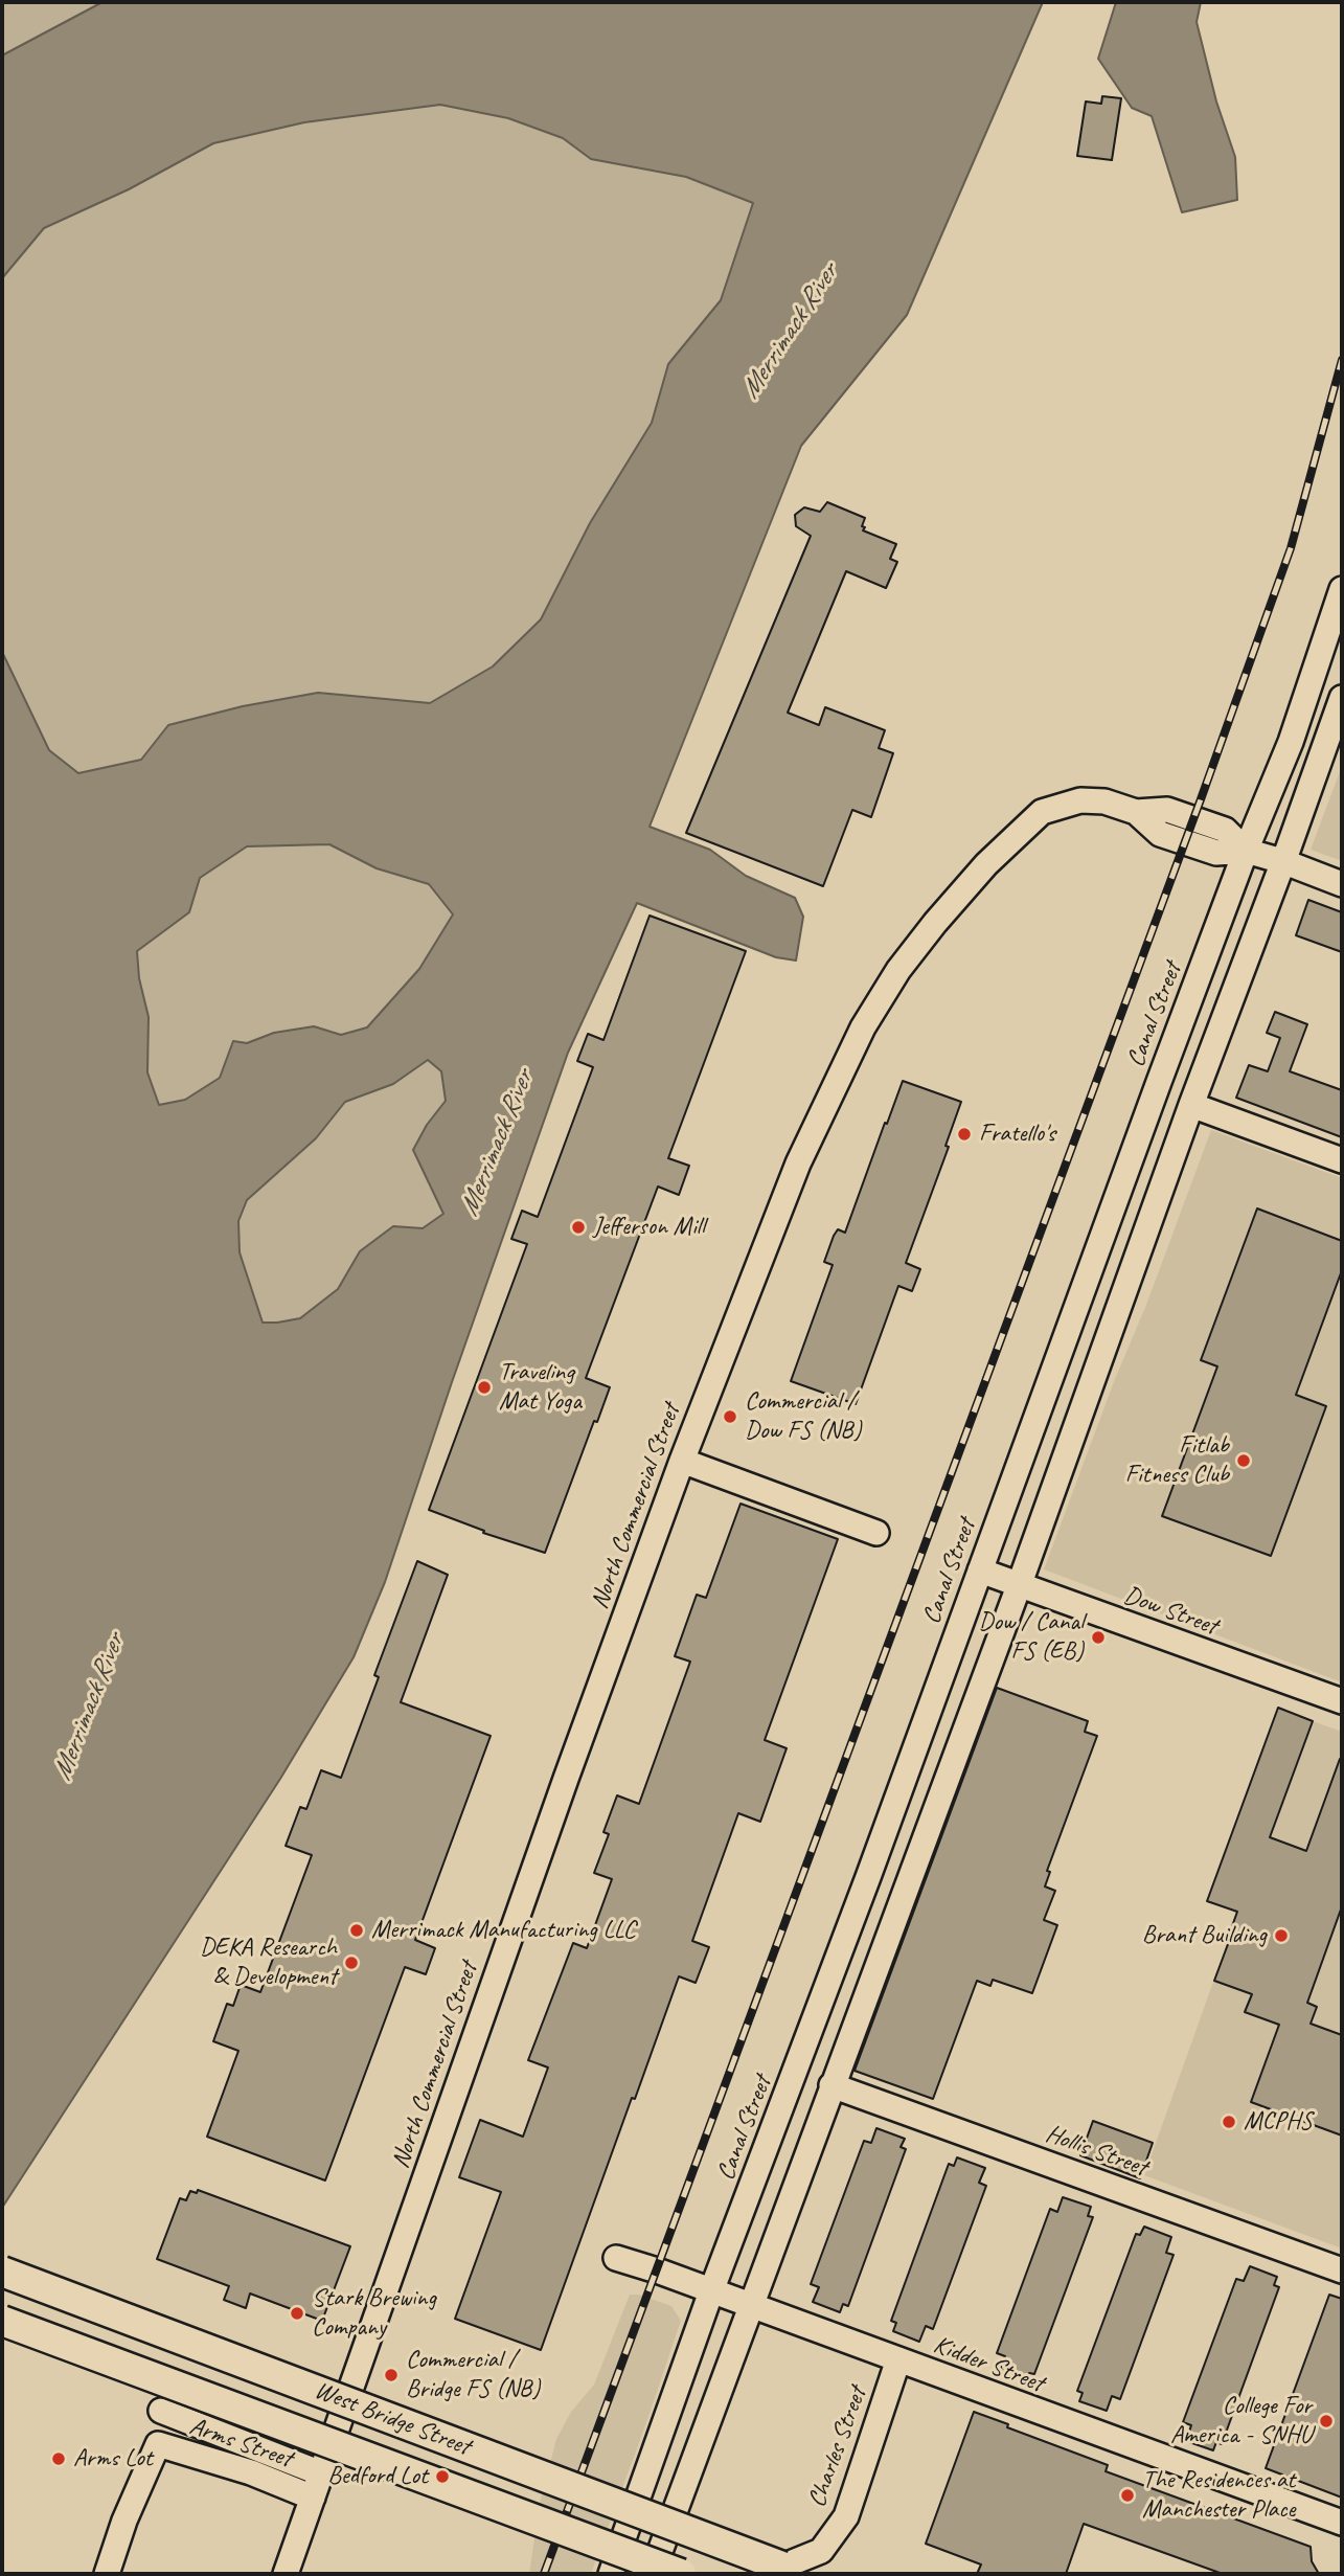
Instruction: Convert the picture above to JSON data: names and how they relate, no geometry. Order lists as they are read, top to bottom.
{
  "streets": {
    "main road": ["West Bridge Street"],
    "street": [
      "Canal Street",
      "North Commercial Street",
      "Dow Street",
      "Hollis Street",
      "Kidder Street",
      "Arms Street",
      "Charles Street"
    ]
  },
  "crossings": [
    ["Canal Street", "North Commercial Street"],
    ["Canal Street", "Dow Street"],
    ["Canal Street", "Kidder Street"],
    ["North Commercial Street", "Arms Street"],
    ["Kidder Street", "Charles Street"],
    ["West Bridge Street", "Charles Street"]
  ],
  "water": ["Merrimack River"],
  "places": [
    "Fratello's",
    "Jefferson Mill",
    "Traveling Mat Yoga",
    "Commercial / Dow FS (NB)",
    "Fitlab Fitness Club",
    "Dow / Canal FS (EB)",
    "Merrimack Manufacturing LLC",
    "Brant Building",
    "DEKA Research & Development",
    "MCPHS",
    "Stark Brewing Company",
    "Commercial / Bridge FS (NB)",
    "College For America - SNHU",
    "Arms Lot",
    "Bedford Lot",
    "The Residences at Manchester Place"
  ]
}
